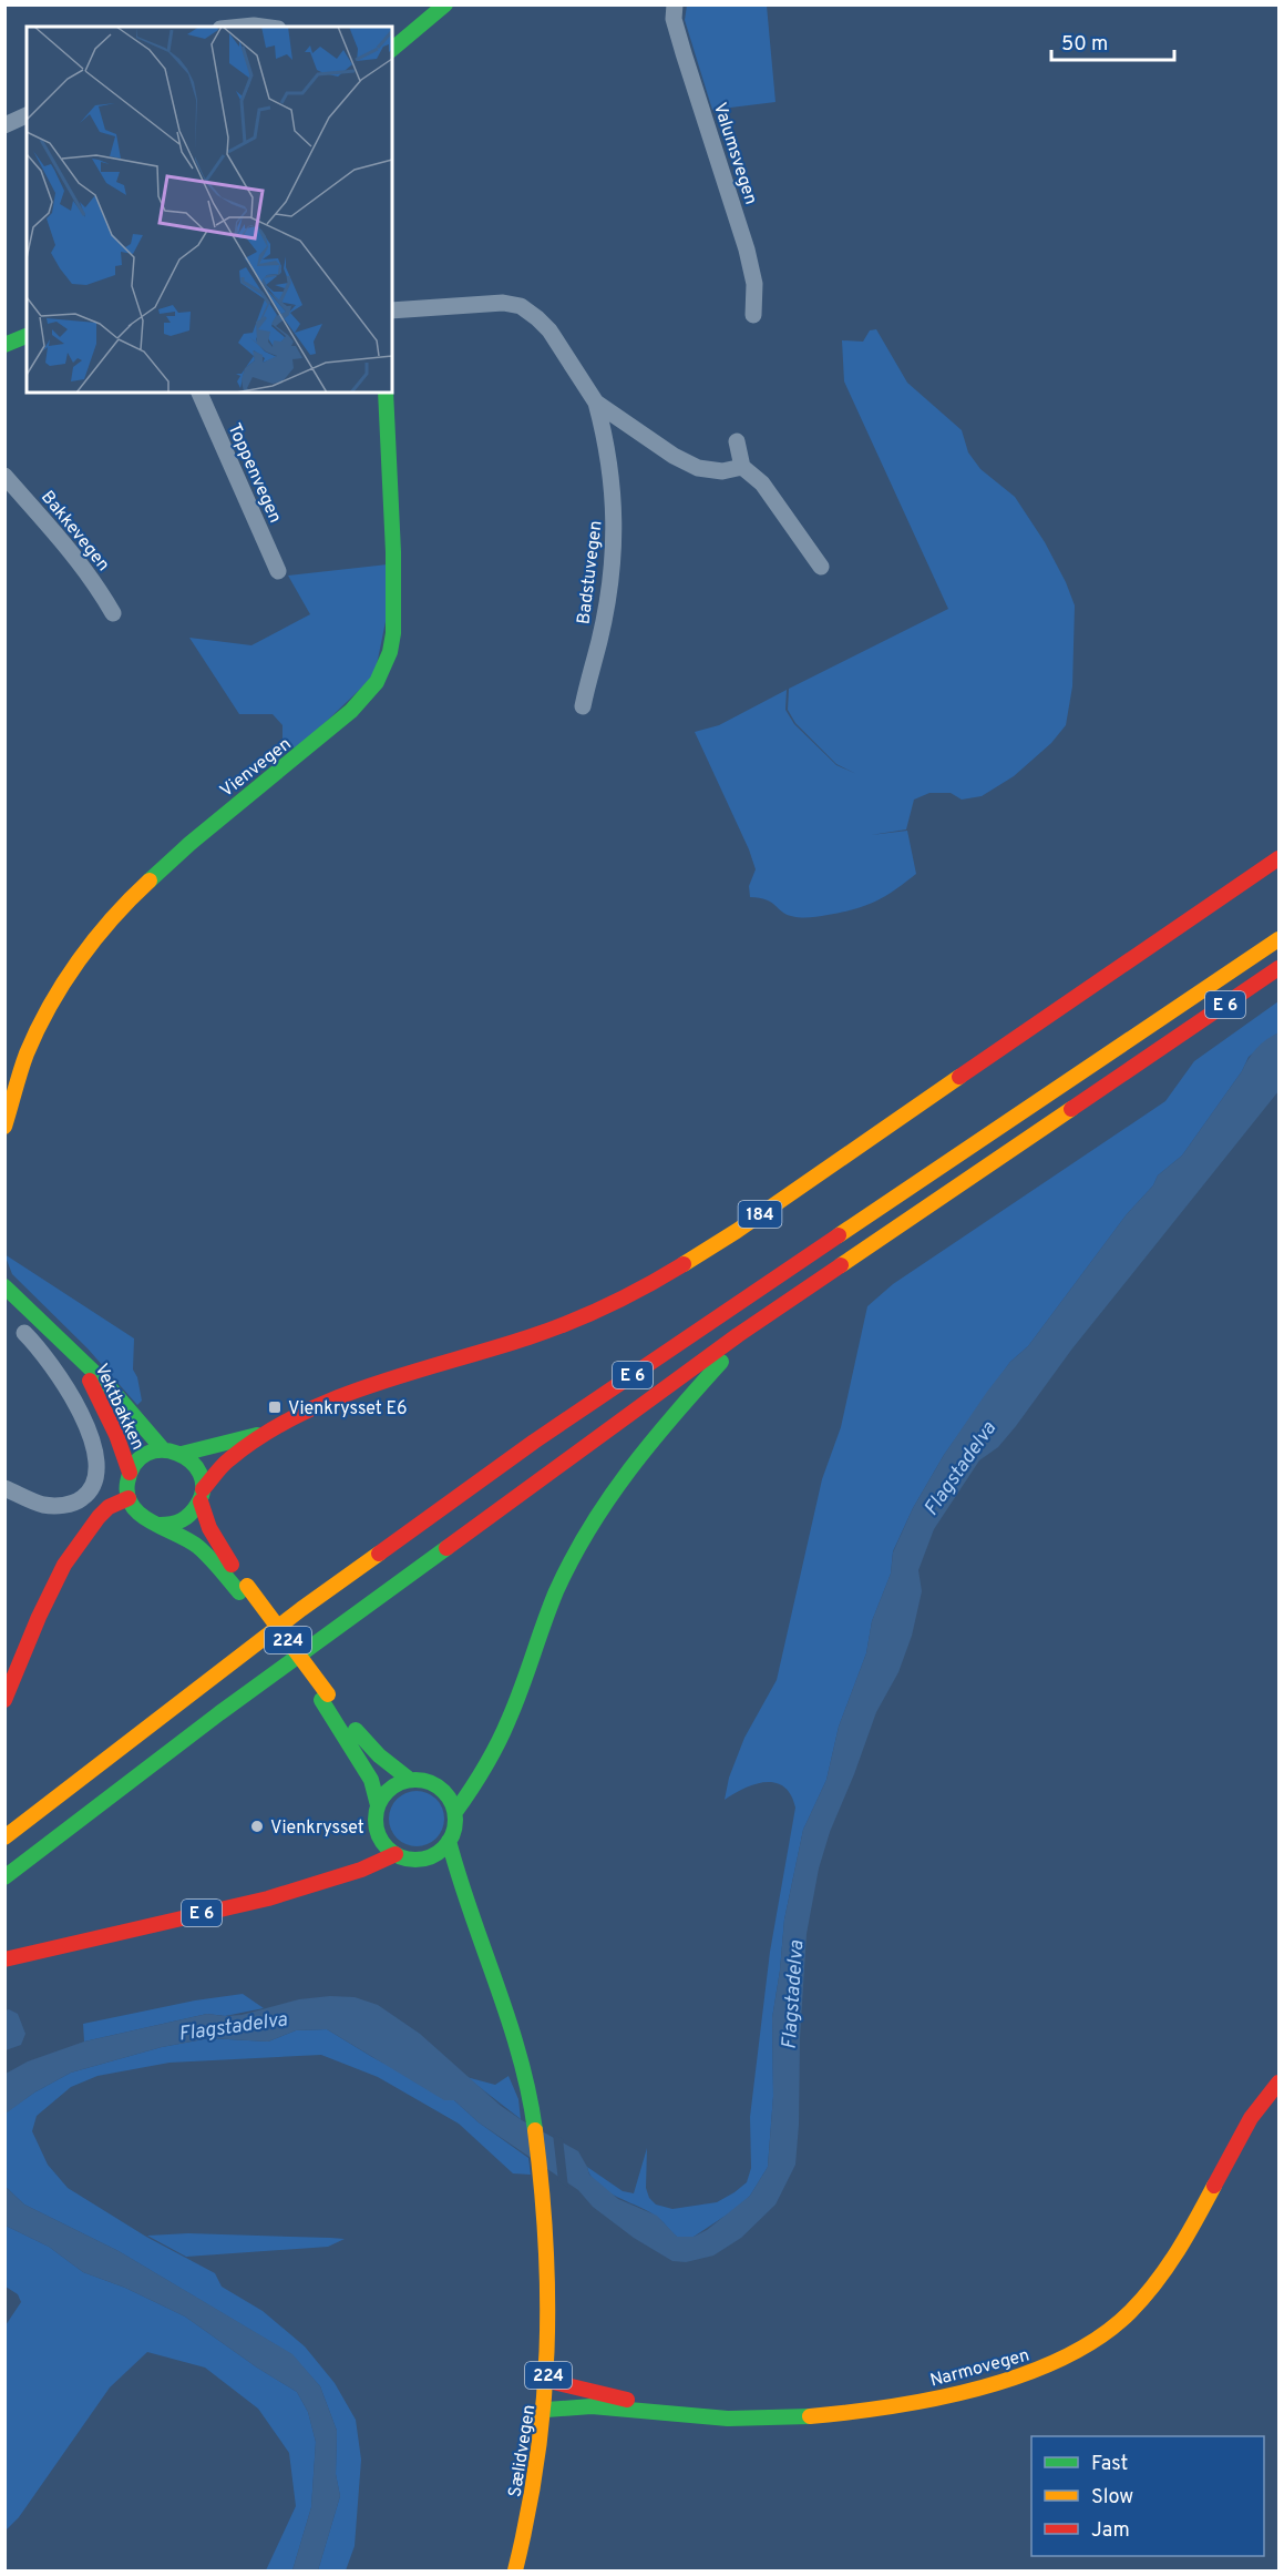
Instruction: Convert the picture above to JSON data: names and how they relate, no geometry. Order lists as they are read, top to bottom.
{
  "streets": {
    "main road": [
      "Vienvegen",
      "E 6",
      "184",
      "Vektbakken",
      "224",
      "Narmovegen",
      "Sælidvegen"
    ],
    "street": [
      "Valumsvegen",
      "Toppenvegen",
      "Bakkevegen",
      "Badstuvegen"
    ]
  },
  "crossings": [
    ["E 6", "224"],
    ["184", "Vektbakken"],
    ["184", "224"],
    ["Vektbakken", "224"],
    ["224", "Sælidvegen"],
    ["Narmovegen", "Sælidvegen"]
  ],
  "water": ["Flagstadelva"],
  "places": {
    "transit": ["Vienkrysset E6"],
    "other": ["Vienkrysset"]
  },
  "legend": ["Fast", "Slow", "Jam"],
  "scale_bar": "50 m"
}
